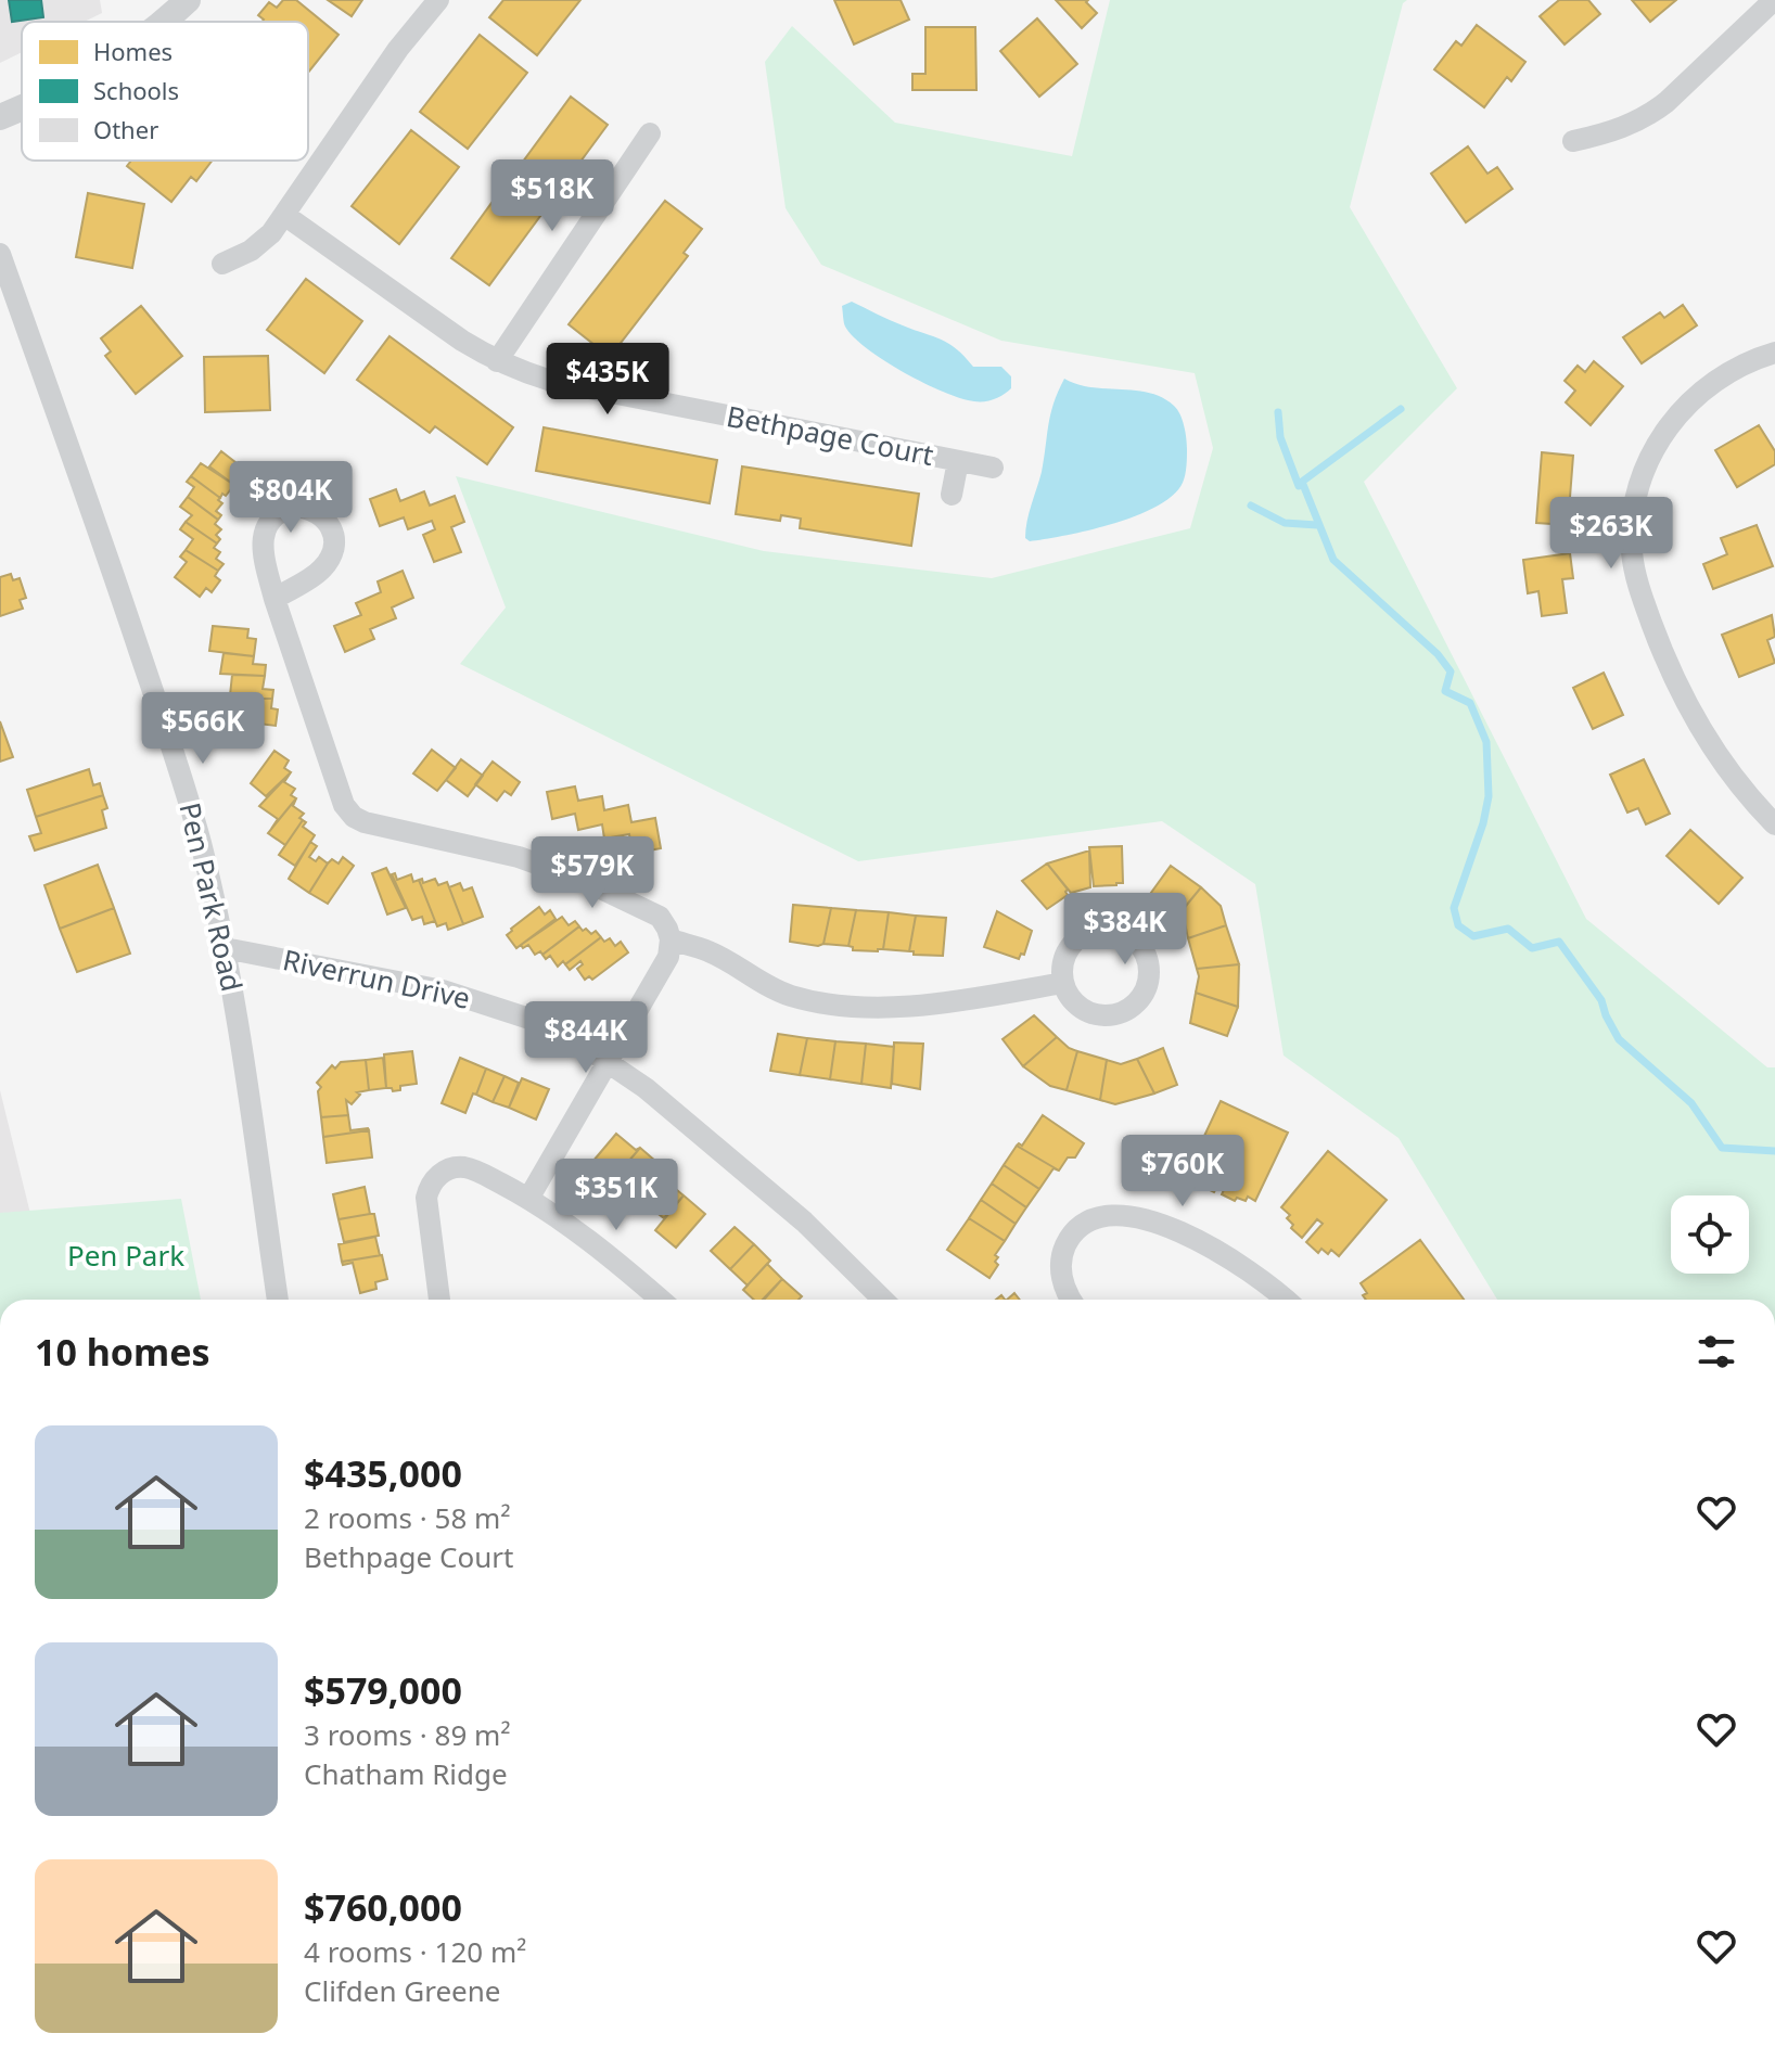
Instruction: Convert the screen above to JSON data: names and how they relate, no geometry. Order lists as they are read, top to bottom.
{
  "streets": {
    "street": ["Bethpage Court", "Pen Park Road", "Riverrun Drive"]
  },
  "crossings": [
    ["Pen Park Road", "Riverrun Drive"]
  ],
  "parks": ["Pen Park"],
  "legend": ["Homes", "Schools", "Other"],
  "page": {
    "price": [
      "$518K",
      "$435K",
      "$804K",
      "$263K",
      "$566K",
      "$579K",
      "$384K",
      "$844K",
      "$760K",
      "$351K"
    ],
    "heading": "10 homes",
    "list": [
      {
        "name": "$435,000",
        "note": "2 rooms · 58 m² · Bethpage Court"
      },
      {
        "name": "$579,000",
        "note": "3 rooms · 89 m² · Chatham Ridge"
      },
      {
        "name": "$760,000",
        "note": "4 rooms · 120 m² · Clifden Greene"
      }
    ]
  }
}
